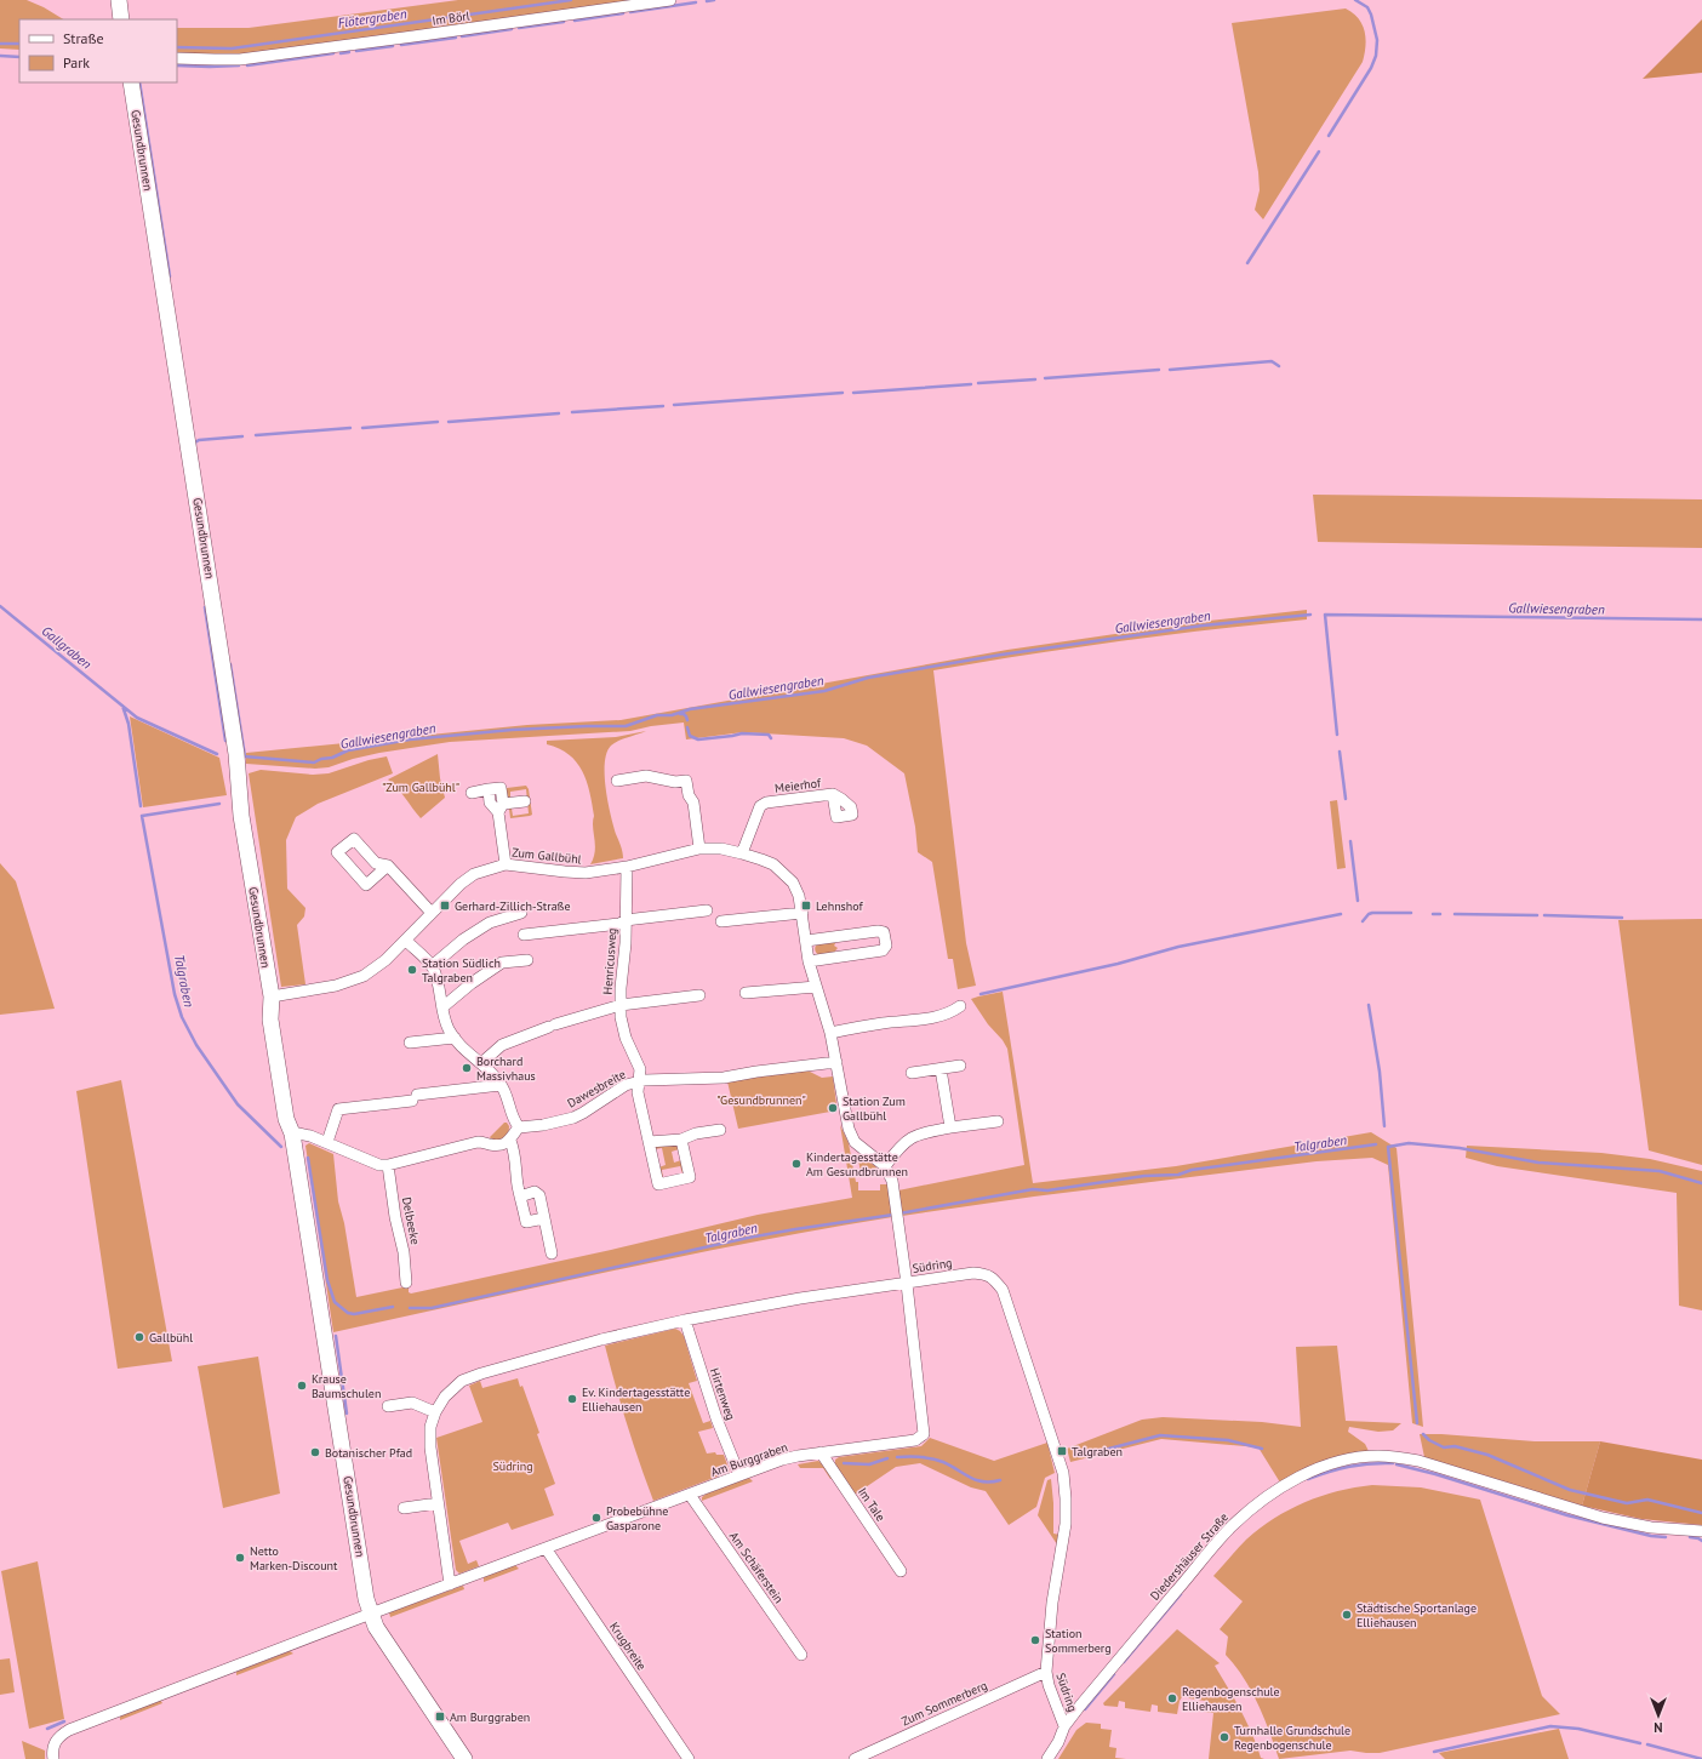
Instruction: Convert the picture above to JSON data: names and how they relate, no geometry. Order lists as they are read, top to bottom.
{
  "streets": {
    "street": [
      "Im Börl",
      "Gesundbrunnen",
      "Meierhof",
      "Zum Gallbühl",
      "Henricusweg",
      "Dawesbreite",
      "Delbeeke",
      "Südring",
      "Hirtenweg",
      "Am Burggraben",
      "Im Tale",
      "Diedershäuser Straße",
      "Am Schäferstein",
      "Krugbreite",
      "Zum Sommerberg"
    ]
  },
  "crossings": [
    ["Gesundbrunnen", "Zum Gallbühl"],
    ["Gesundbrunnen", "Am Burggraben"],
    ["Meierhof", "Zum Gallbühl"],
    ["Zum Gallbühl", "Henricusweg"],
    ["Zum Gallbühl", "Dawesbreite"],
    ["Zum Gallbühl", "Südring"],
    ["Zum Gallbühl", "Am Burggraben"],
    ["Henricusweg", "Dawesbreite"],
    ["Südring", "Hirtenweg"],
    ["Südring", "Am Burggraben"],
    ["Südring", "Diedershäuser Straße"],
    ["Südring", "Zum Sommerberg"],
    ["Hirtenweg", "Am Burggraben"],
    ["Am Burggraben", "Im Tale"],
    ["Am Burggraben", "Am Schäferstein"],
    ["Am Burggraben", "Krugbreite"]
  ],
  "water": [
    "Flötergraben",
    "Gallwiesengraben",
    "Gallgraben",
    "Talgraben"
  ],
  "parks": ["\"Zum Gallbühl\"", "\"Gesundbrunnen\"", "Südring"],
  "places": {
    "transit": [
      "Gerhard-Zillich-Straße",
      "Lehnshof",
      "Talgraben",
      "Am Burggraben"
    ],
    "other": [
      "Station Südlich Talgraben",
      "Borchard Massivhaus",
      "Station Zum Gallbühl",
      "Kindertagesstätte Am Gesundbrunnen",
      "Gallbühl",
      "Krause Baumschulen",
      "Ev. Kindertagesstätte Elliehausen",
      "Botanischer Pfad",
      "Probebühne Gasparone",
      "Netto Marken-Discount",
      "Städtische Sportanlage Elliehausen",
      "Station Sommerberg",
      "Regenbogenschule Elliehausen",
      "Turnhalle Grundschule Regenbogenschule"
    ]
  },
  "legend": ["Straße", "Park"],
  "north": "bottom"
}
